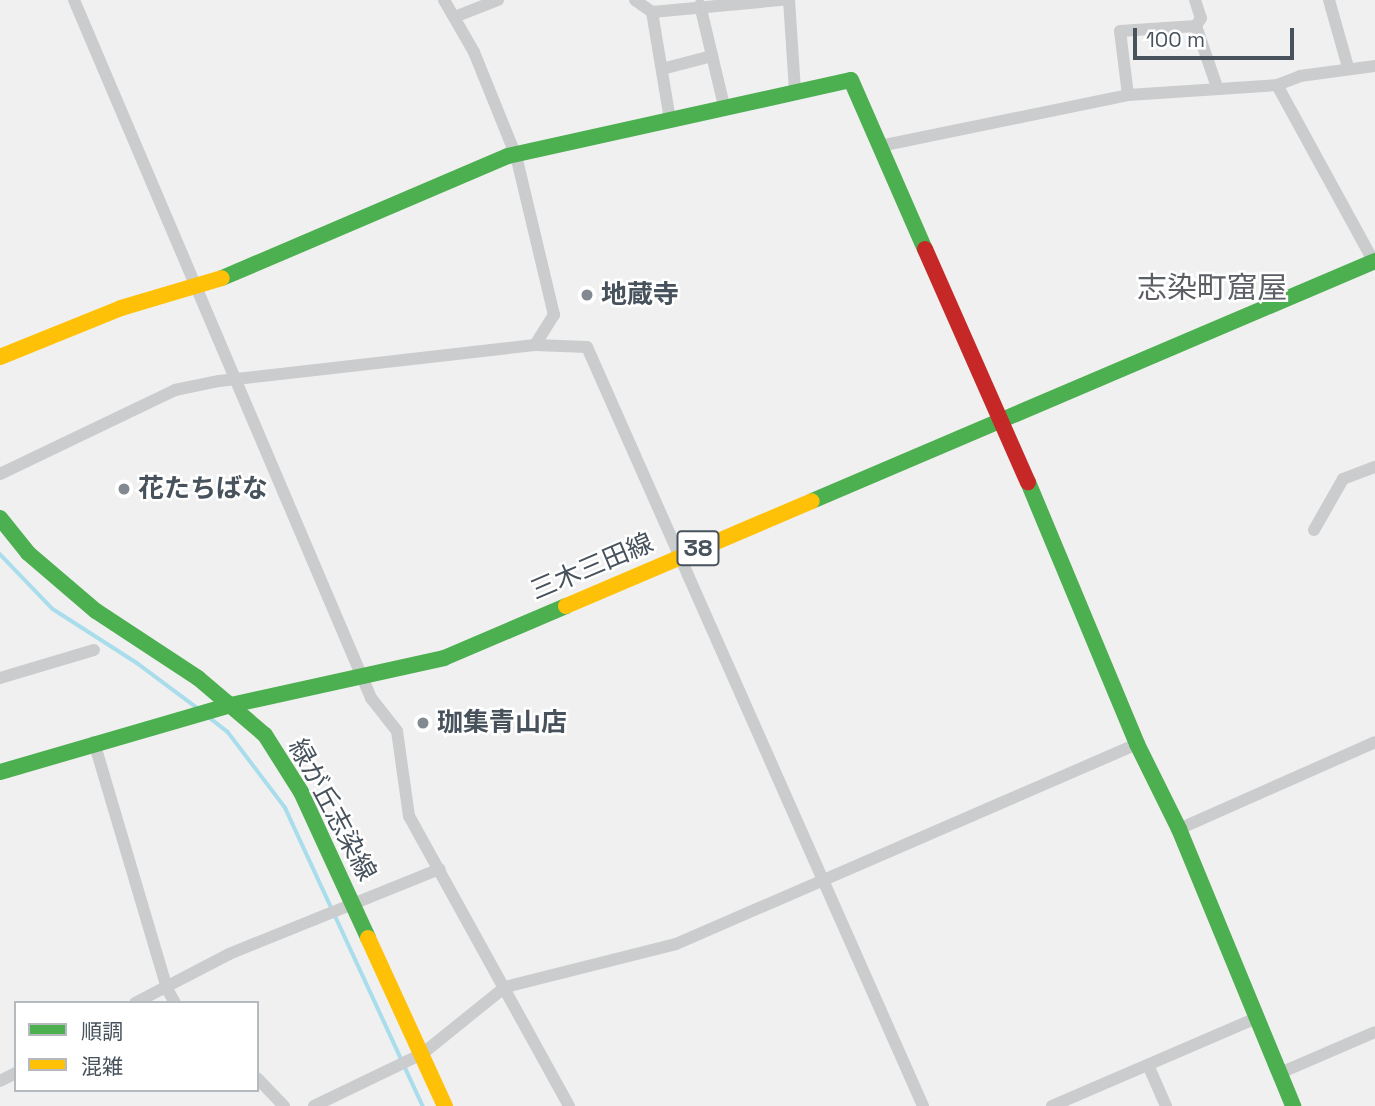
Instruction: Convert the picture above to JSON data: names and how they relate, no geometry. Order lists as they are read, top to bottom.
{
  "streets": {
    "street": ["38", "三木三田線", "緑が丘志染線"]
  },
  "crossings": [
    ["三木三田線", "緑が丘志染線"]
  ],
  "districts": ["志染町窟屋"],
  "places": ["地蔵寺", "花たちばな", "珈集青山店"],
  "legend": ["順調", "混雑"],
  "scale_bar": "100 m"
}
